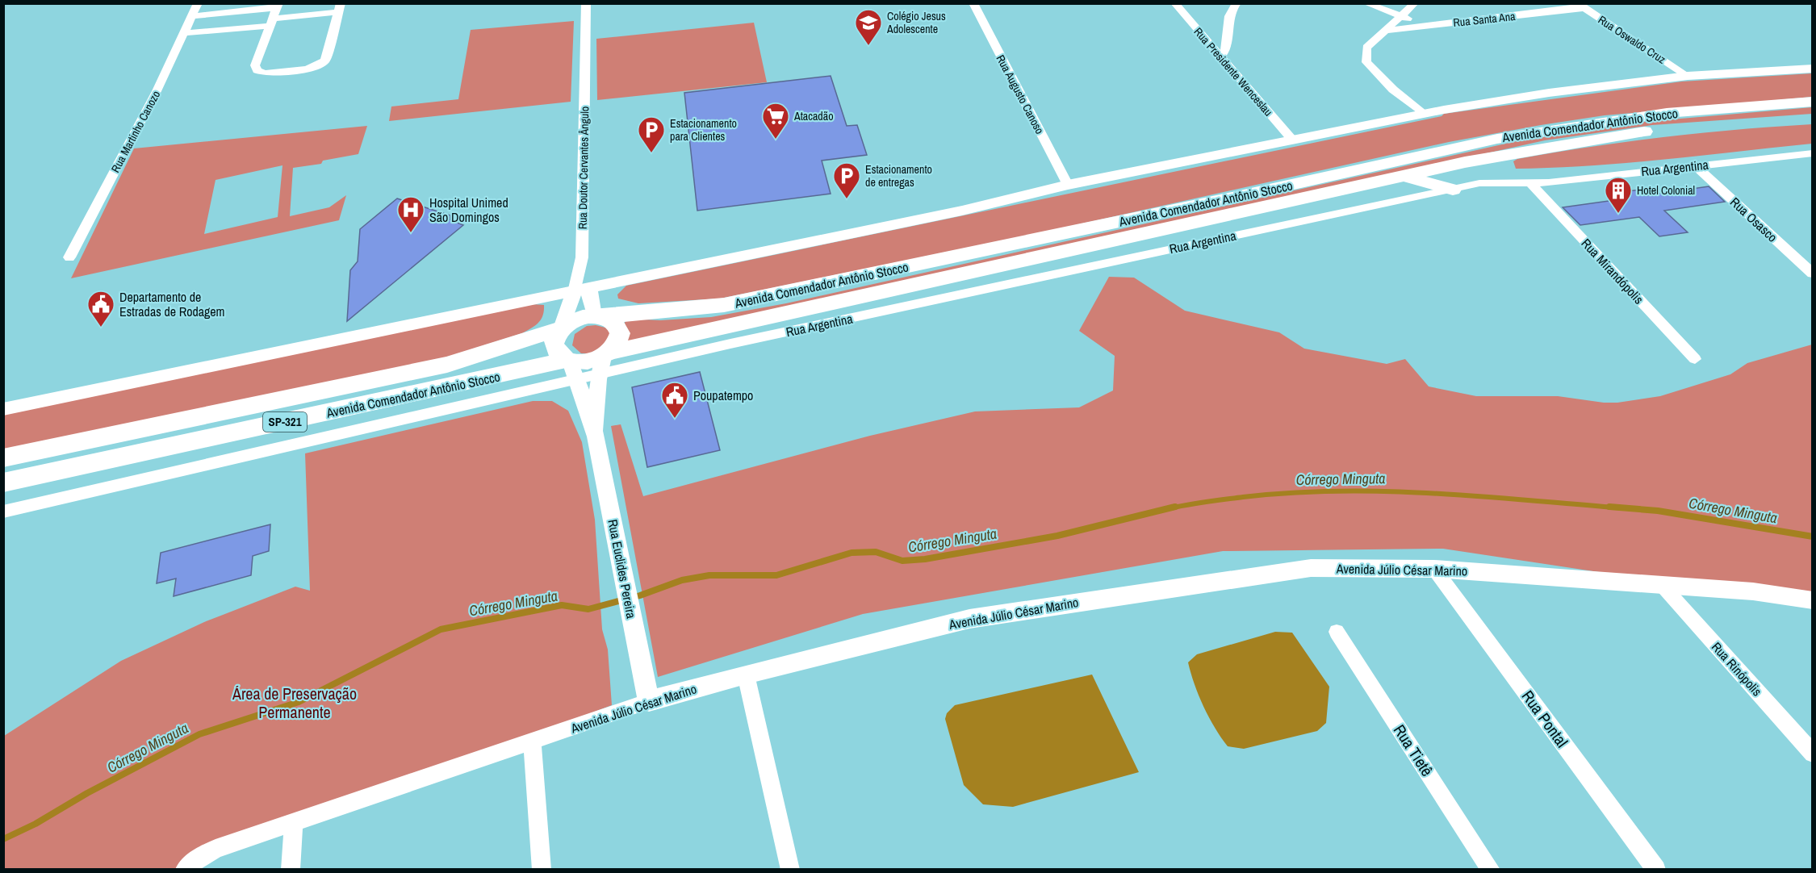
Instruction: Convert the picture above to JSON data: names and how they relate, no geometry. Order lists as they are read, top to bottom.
{
  "streets": {
    "main road": ["Avenida Comendador Antônio Stocco", "SP-321"],
    "street": [
      "Rua Santa Ana",
      "Rua Oswaldo Cruz",
      "Rua Presidente Wenceslau",
      "Rua Augusto Canoso",
      "Rua Martinho Canozo",
      "Rua Doutor Cervantes Ângulo",
      "Rua Argentina",
      "Rua Osasco",
      "Rua Mirandópolis",
      "Rua Euclides Pereira",
      "Avenida Júlio César Marino",
      "Rua Rinópolis",
      "Rua Pontal",
      "Rua Tietê"
    ]
  },
  "crossings": [
    ["Rua Santa Ana", "Rua Oswaldo Cruz"],
    ["Avenida Comendador Antônio Stocco", "Rua Doutor Cervantes Ângulo"],
    ["Avenida Comendador Antônio Stocco", "Rua Argentina"],
    ["Avenida Comendador Antônio Stocco", "Rua Euclides Pereira"],
    ["Rua Doutor Cervantes Ângulo", "Rua Argentina"],
    ["Rua Doutor Cervantes Ângulo", "Rua Euclides Pereira"],
    ["Rua Argentina", "Rua Osasco"],
    ["Rua Argentina", "Rua Mirandópolis"],
    ["Rua Argentina", "Rua Euclides Pereira"],
    ["Rua Euclides Pereira", "Avenida Júlio César Marino"],
    ["Avenida Júlio César Marino", "Rua Rinópolis"],
    ["Avenida Júlio César Marino", "Rua Pontal"]
  ],
  "water": ["Córrego Minguta"],
  "parks": ["Área de Preservação Permanente"],
  "places": {
    "school or university": ["Colégio Jesus Adolescente"],
    "supermarket": ["Atacadão"],
    "parking": ["Estacionamento para Clientes", "Estacionamento de entregas"],
    "building": ["Hotel Colonial"],
    "hospital": ["Hospital Unimed São Domingos"],
    "public building": ["Departamento de Estradas de Rodagem", "Poupatempo"]
  }
}
